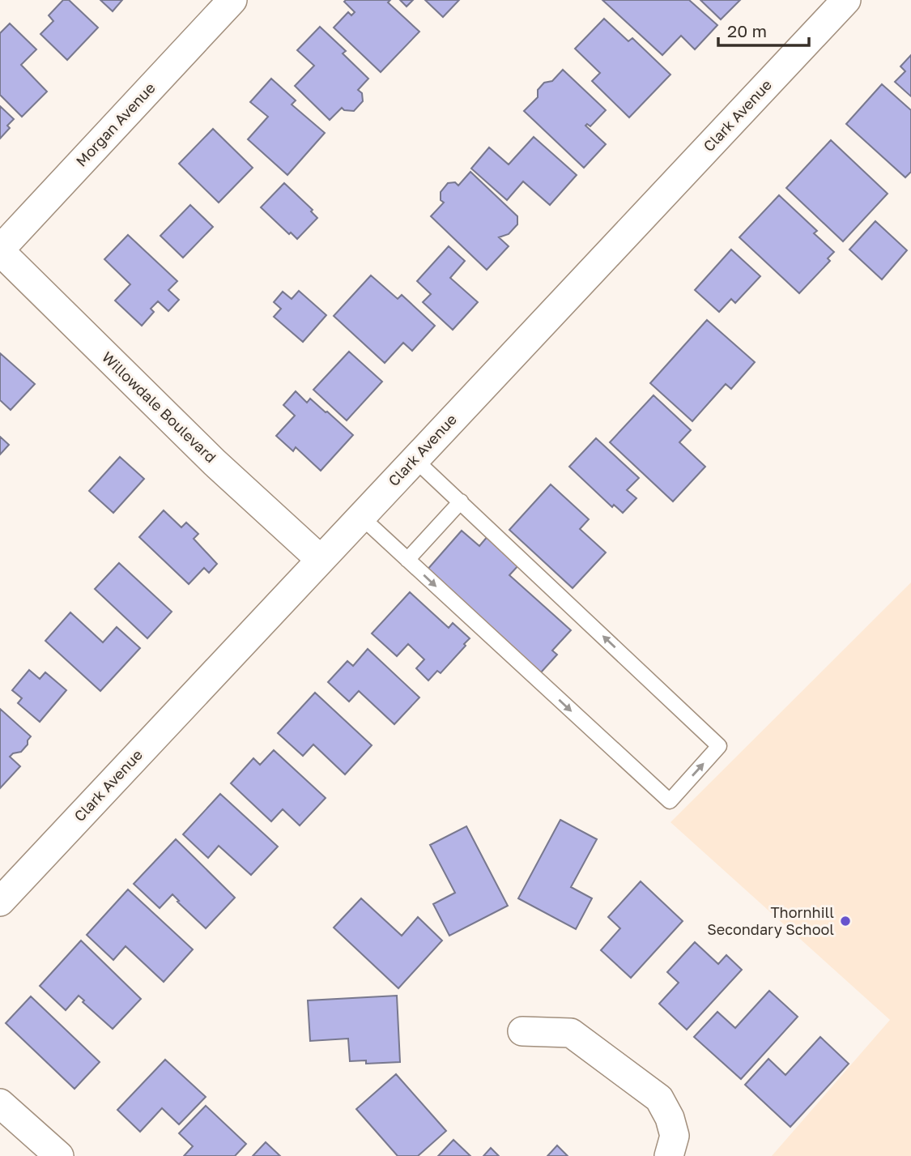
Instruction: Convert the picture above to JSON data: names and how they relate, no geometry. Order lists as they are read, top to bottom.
{
  "streets": {
    "street": ["Clark Avenue", "Morgan Avenue", "Willowdale Boulevard"]
  },
  "crossings": [
    ["Clark Avenue", "Willowdale Boulevard"],
    ["Morgan Avenue", "Willowdale Boulevard"]
  ],
  "places": ["Thornhill Secondary School"],
  "scale_bar": "20 m"
}
